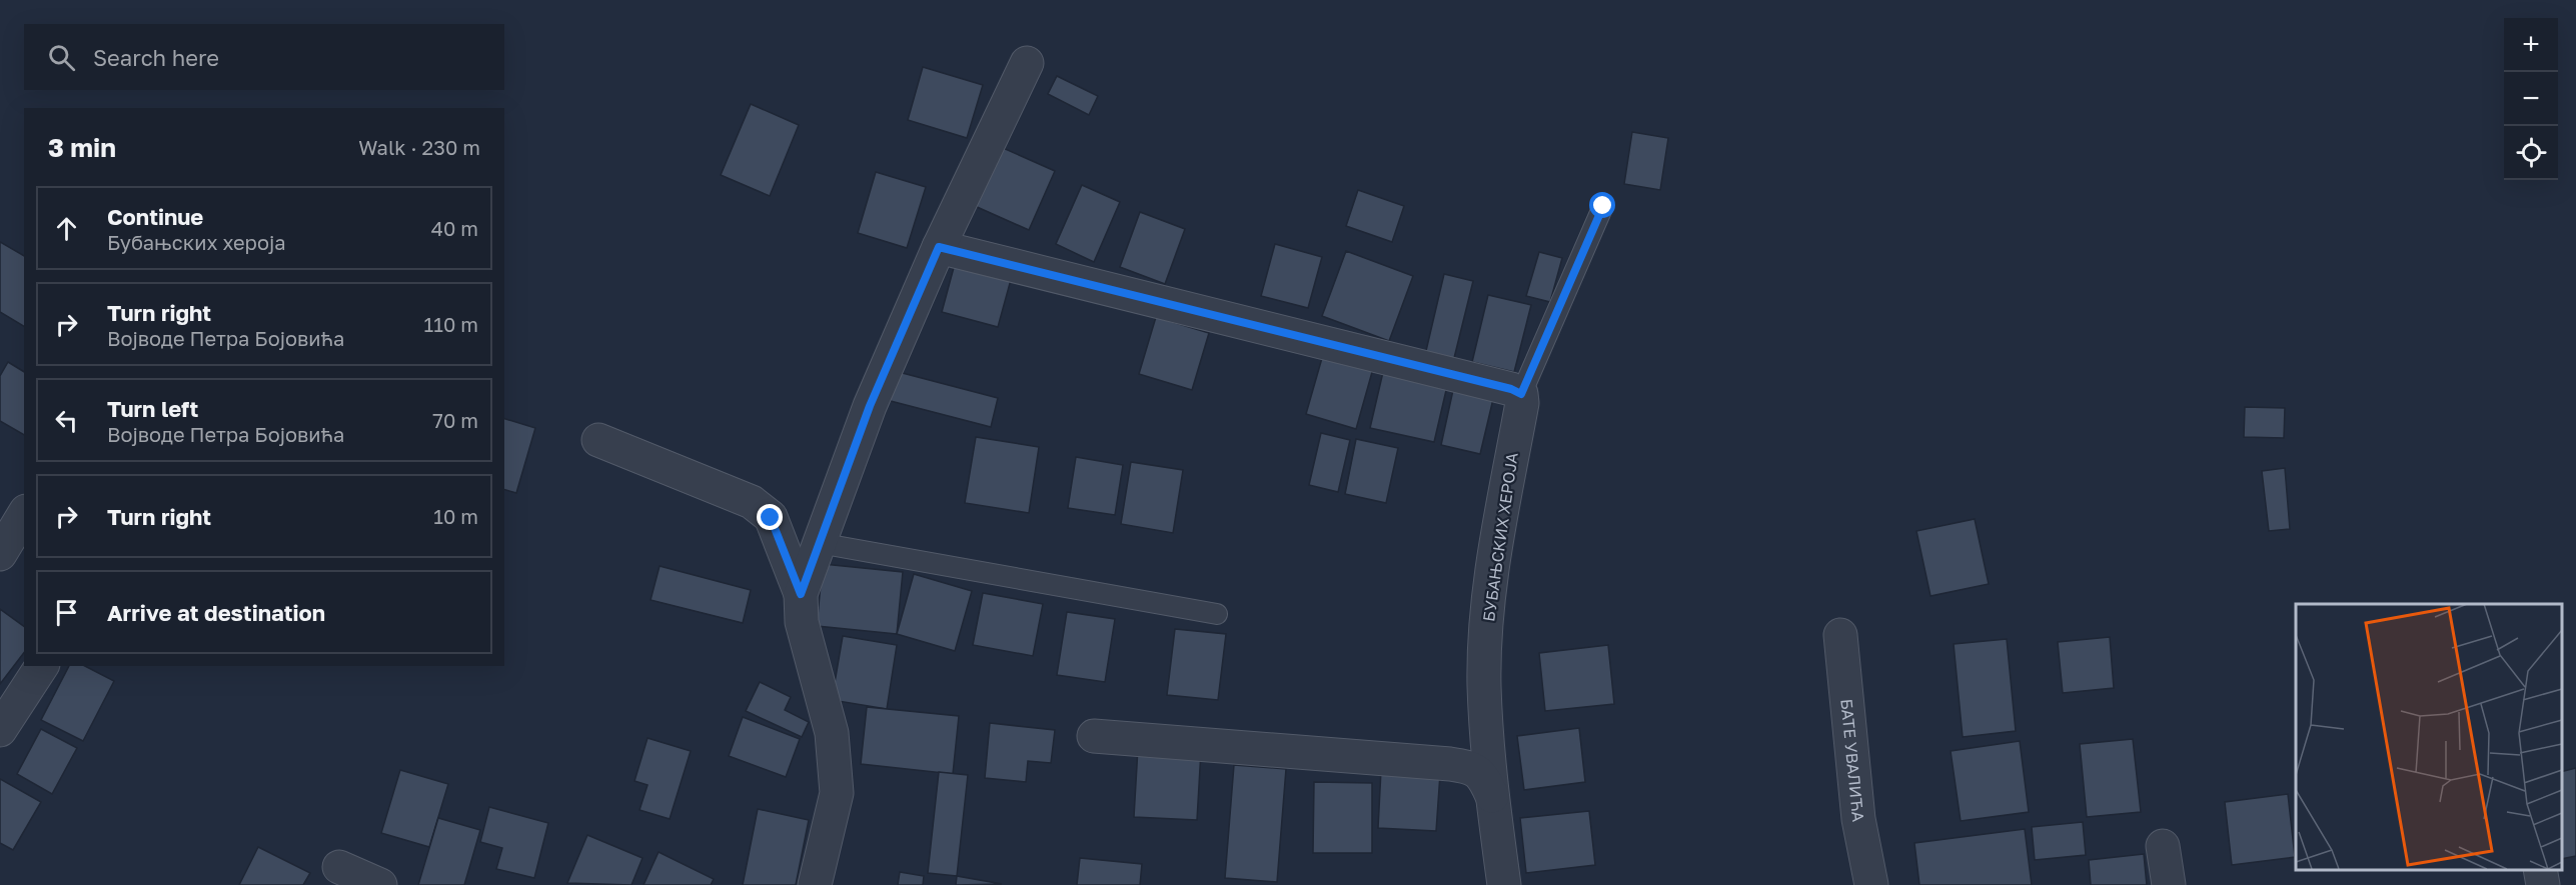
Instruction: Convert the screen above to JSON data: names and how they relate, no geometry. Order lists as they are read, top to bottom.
{
  "streets": {
    "street": ["БУБАЊСКИХ ХЕРОЈА", "БАТЕ УВАЛИЋА"]
  },
  "page": {
    "map_buttons": ["+", "−"],
    "search": "Search here",
    "heading": ["3 min", "Walk · 230 m"],
    "list": [
      ["Continue", "Бубањских хероја", "40 m"],
      ["Turn right", "Војводе Петра Бојовића", "110 m"],
      ["Turn left", "Војводе Петра Бојовића", "70 m"],
      ["Turn right", "10 m"],
      "Arrive at destination"
    ]
  }
}
